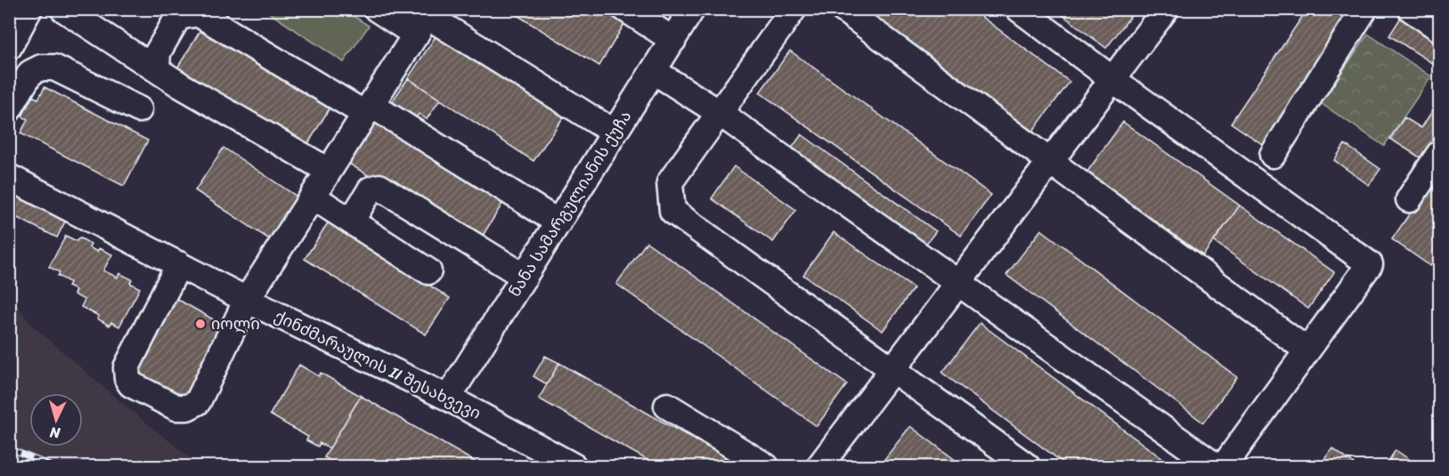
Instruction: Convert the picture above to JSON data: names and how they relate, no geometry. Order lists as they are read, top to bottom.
{
  "streets": {
    "street": ["ნანა სამარგულიანის ქუჩა", "ქინძმარაულის II შესახვევი"]
  },
  "crossings": [
    ["ნანა სამარგულიანის ქუჩა", "ქინძმარაულის II შესახვევი"]
  ],
  "places": ["იოლი"],
  "north": "bottom"
}
